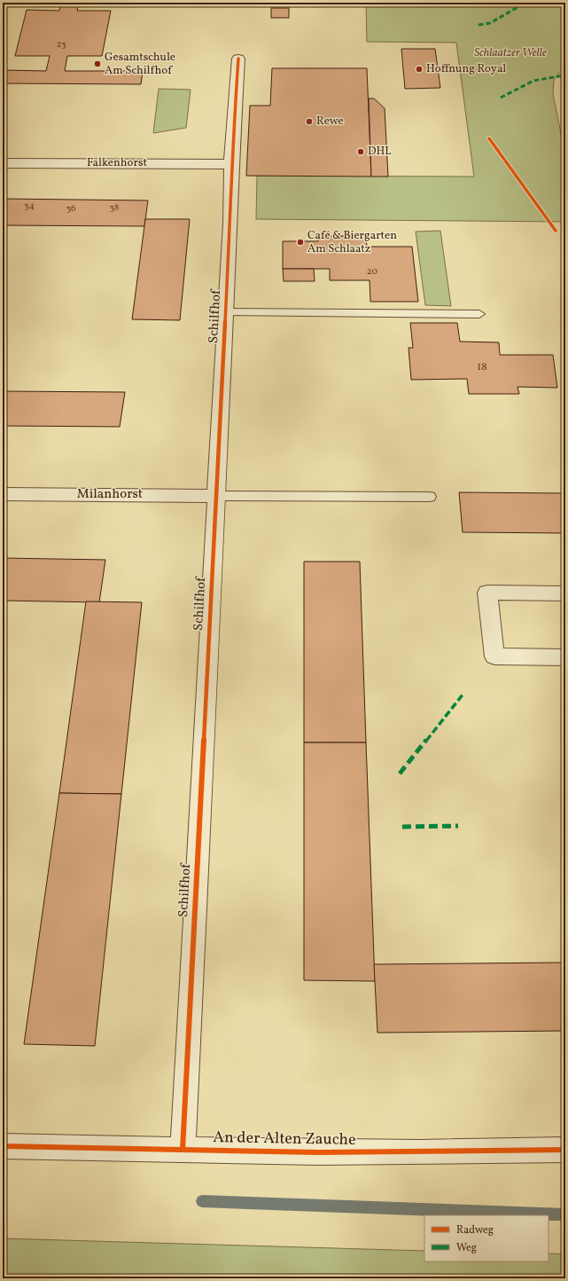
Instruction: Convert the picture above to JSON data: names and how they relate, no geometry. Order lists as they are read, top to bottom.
{
  "streets": {
    "street": [
      "Falkenhorst",
      "Schilfhof",
      "Milanhorst",
      "An der Alten Zauche"
    ]
  },
  "crossings": [
    ["Falkenhorst", "Schilfhof"],
    ["Schilfhof", "Milanhorst"],
    ["Schilfhof", "An der Alten Zauche"]
  ],
  "parks": ["Schlaatzer Welle"],
  "places": [
    "Gesamtschule Am Schilfhof",
    "Hoffnung Royal",
    "Rewe",
    "DHL",
    "Café & Biergarten Am Schlaatz"
  ],
  "house_numbers": [
    "23",
    "34",
    "38",
    "36",
    "20",
    "18"
  ],
  "legend": ["Radweg", "Weg"]
}
